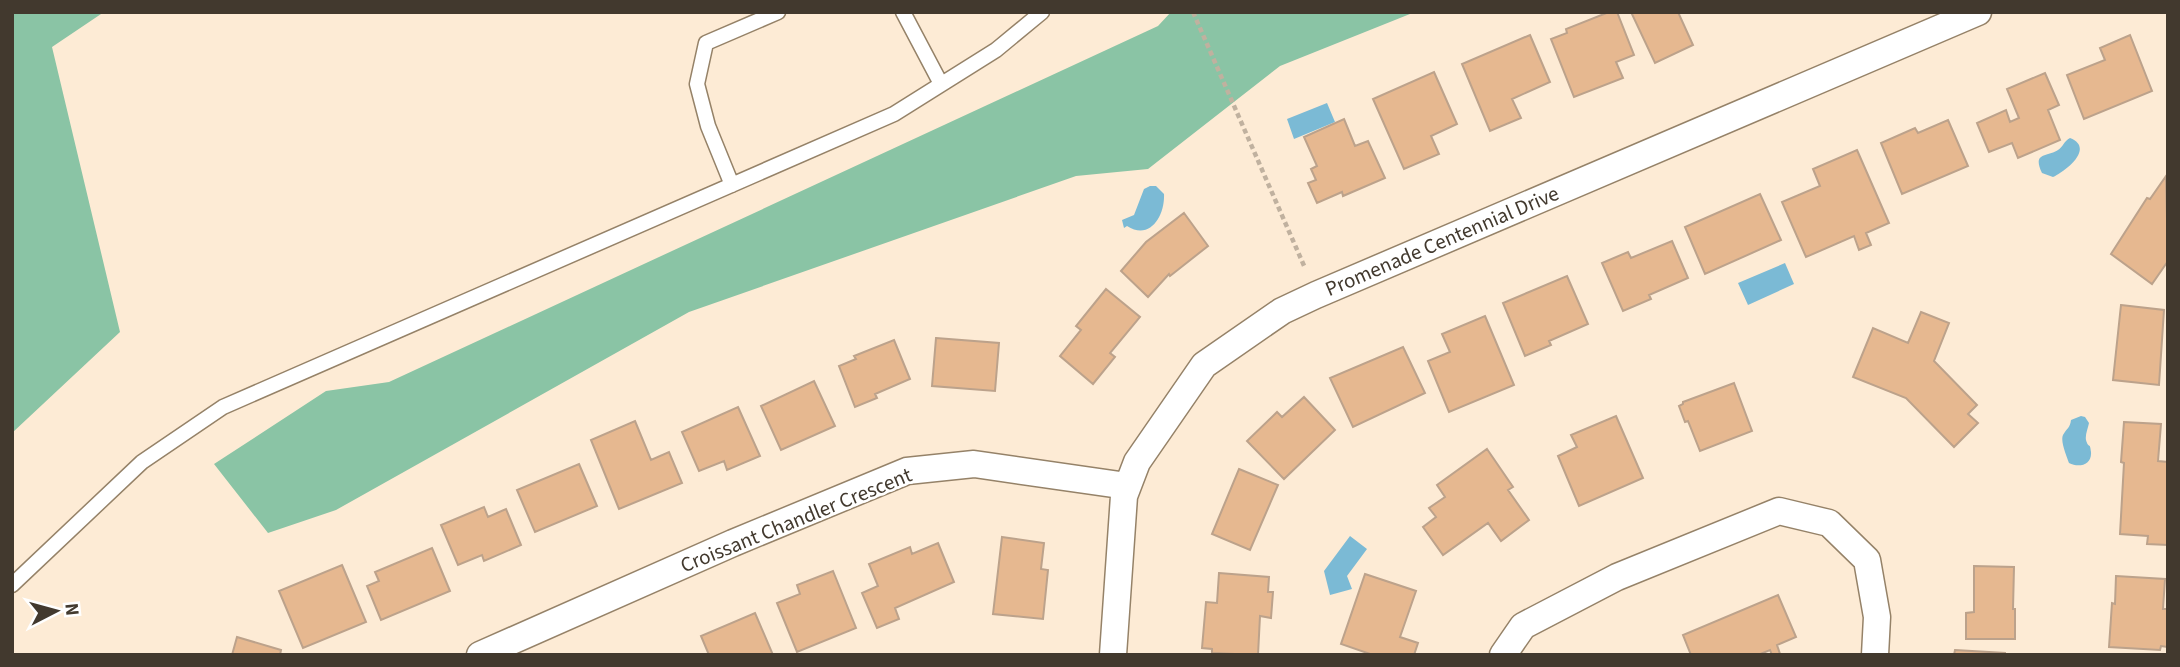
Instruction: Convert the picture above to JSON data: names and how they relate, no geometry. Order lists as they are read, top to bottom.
{
  "streets": {
    "street": ["Promenade Centennial Drive", "Croissant Chandler Crescent"]
  },
  "crossings": [
    ["Promenade Centennial Drive", "Croissant Chandler Crescent"]
  ],
  "north": "right"
}
